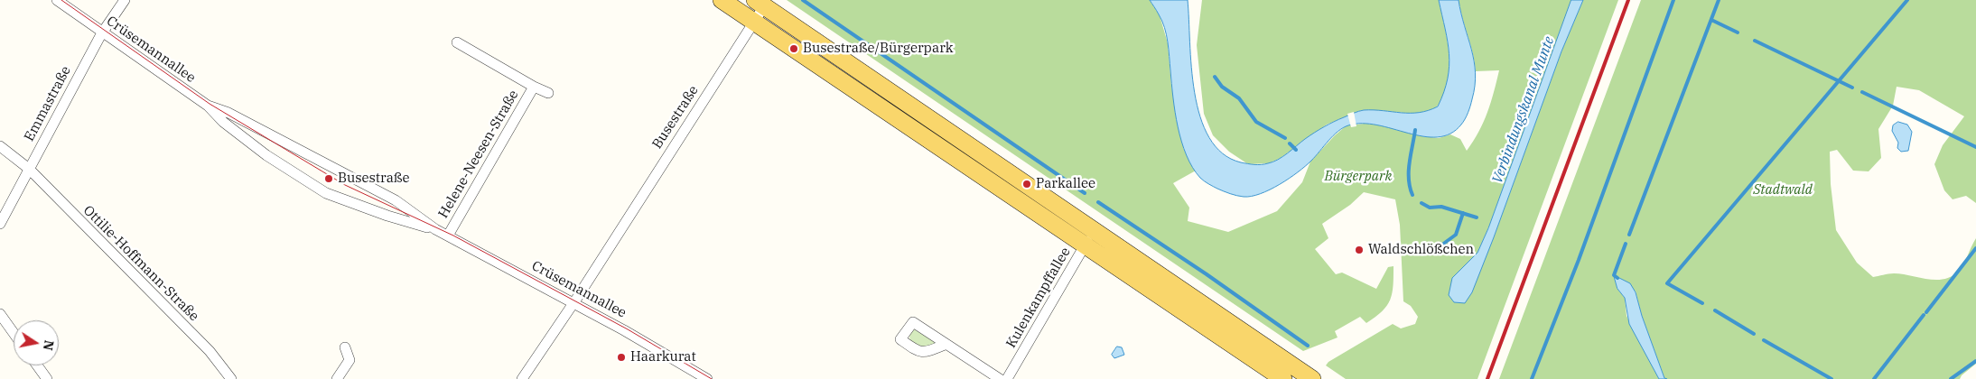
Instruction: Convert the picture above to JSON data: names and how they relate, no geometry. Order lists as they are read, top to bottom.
{
  "streets": {
    "street": [
      "Crüsemannallee",
      "Emmastraße",
      "Busestraße",
      "Helene-Neesen-Straße",
      "Ottilie-Hoffmann-Straße",
      "Kulenkampffallee"
    ]
  },
  "crossings": [
    ["Crüsemannallee", "Emmastraße"],
    ["Crüsemannallee", "Busestraße"],
    ["Crüsemannallee", "Helene-Neesen-Straße"],
    ["Emmastraße", "Ottilie-Hoffmann-Straße"]
  ],
  "water": ["Verbindungskanal Munte"],
  "parks": ["Bürgerpark", "Stadtwald"],
  "places": [
    "Busestraße/Bürgerpark",
    "Busestraße",
    "Parkallee",
    "Waldschlößchen",
    "Haarkurat"
  ],
  "north": "right"
}
